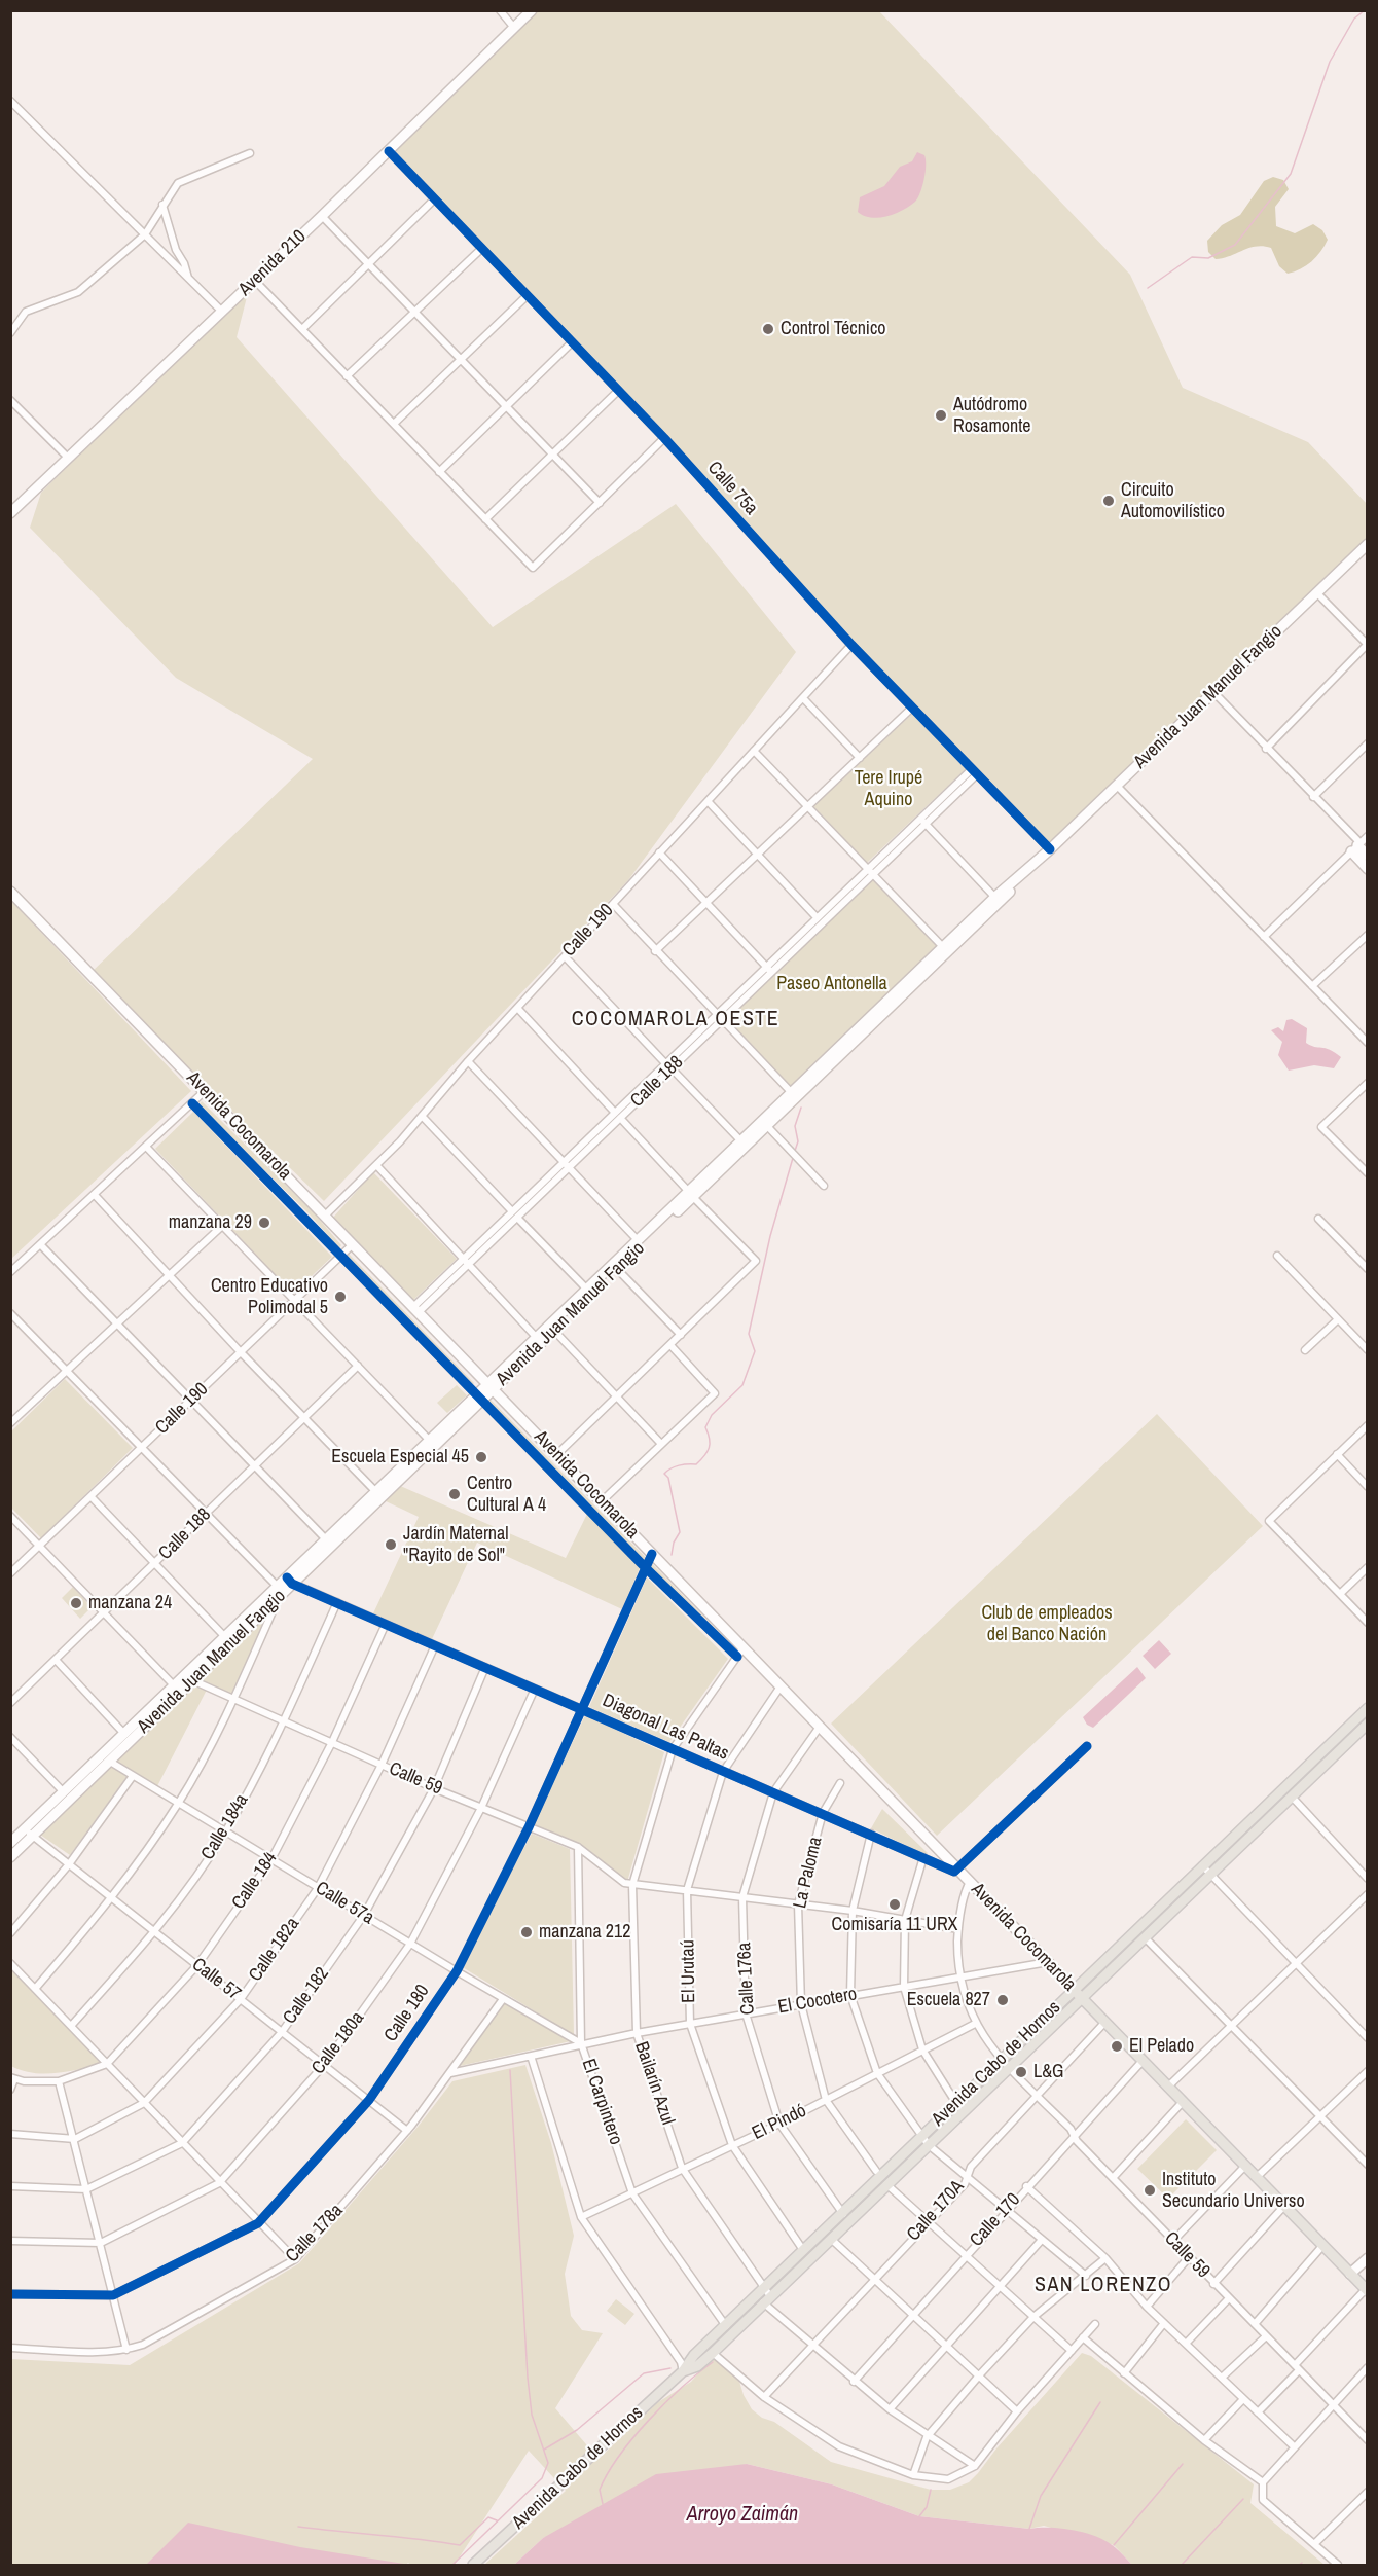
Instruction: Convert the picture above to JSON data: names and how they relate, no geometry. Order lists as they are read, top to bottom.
{
  "streets": {
    "main road": [
      "Avenida 210",
      "Avenida Juan Manuel Fangio",
      "Avenida Cocomarola",
      "Avenida Cabo de Hornos"
    ],
    "street": [
      "Calle 75a",
      "Calle 190",
      "Calle 188",
      "Diagonal Las Paltas",
      "Calle 59",
      "Calle 184a",
      "La Paloma",
      "Calle 184",
      "Calle 57a",
      "Calle 182a",
      "El Urutaú",
      "Calle 176a",
      "Calle 57",
      "Calle 182",
      "El Cocotero",
      "Calle 180",
      "Calle 180a",
      "Bailarín Azul",
      "El Carpintero",
      "El Pindó",
      "Calle 170A",
      "Calle 170",
      "Calle 178a"
    ]
  },
  "crossings": [
    ["Avenida 210", "Calle 75a"],
    ["Calle 75a", "Avenida Juan Manuel Fangio"],
    ["Calle 75a", "Calle 190"],
    ["Calle 75a", "Calle 188"],
    ["Avenida Juan Manuel Fangio", "Avenida Cocomarola"],
    ["Avenida Juan Manuel Fangio", "Diagonal Las Paltas"],
    ["Avenida Juan Manuel Fangio", "Calle 59"],
    ["Avenida Juan Manuel Fangio", "Calle 57a"],
    ["Avenida Juan Manuel Fangio", "Calle 57"],
    ["Calle 190", "Avenida Cocomarola"],
    ["Calle 188", "Avenida Cocomarola"],
    ["Avenida Cocomarola", "Diagonal Las Paltas"],
    ["Avenida Cocomarola", "Calle 59"],
    ["Avenida Cocomarola", "El Urutaú"],
    ["Avenida Cocomarola", "Calle 176a"],
    ["Avenida Cocomarola", "El Cocotero"],
    ["Avenida Cocomarola", "Calle 180"],
    ["Avenida Cocomarola", "Avenida Cabo de Hornos"],
    ["Avenida Cocomarola", "Bailarín Azul"],
    ["Avenida Cocomarola", "Calle 170A"],
    ["Avenida Cocomarola", "Calle 170"],
    ["Diagonal Las Paltas", "Calle 184a"],
    ["Diagonal Las Paltas", "La Paloma"],
    ["Diagonal Las Paltas", "Calle 184"],
    ["Diagonal Las Paltas", "Calle 182a"],
    ["Diagonal Las Paltas", "El Urutaú"],
    ["Diagonal Las Paltas", "Calle 176a"],
    ["Diagonal Las Paltas", "Calle 182"],
    ["Diagonal Las Paltas", "Calle 180"],
    ["Diagonal Las Paltas", "Calle 180a"],
    ["Diagonal Las Paltas", "Bailarín Azul"],
    ["Calle 59", "Calle 184a"],
    ["Calle 59", "Calle 184"],
    ["Calle 59", "Calle 182a"],
    ["Calle 59", "Calle 182"],
    ["Calle 59", "El Cocotero"],
    ["Calle 59", "Calle 180"],
    ["Calle 59", "Calle 180a"],
    ["Calle 59", "Avenida Cabo de Hornos"],
    ["Calle 59", "Bailarín Azul"],
    ["Calle 59", "El Carpintero"],
    ["Calle 59", "El Pindó"],
    ["Calle 59", "Calle 170A"],
    ["Calle 59", "Calle 170"],
    ["Calle 184a", "Calle 57a"],
    ["Calle 184a", "Calle 57"],
    ["La Paloma", "El Cocotero"],
    ["La Paloma", "El Pindó"],
    ["Calle 184", "Calle 57a"],
    ["Calle 184", "Calle 57"],
    ["Calle 57a", "Calle 182a"],
    ["Calle 57a", "Calle 182"],
    ["Calle 57a", "El Cocotero"],
    ["Calle 57a", "Calle 180"],
    ["Calle 57a", "Calle 180a"],
    ["Calle 57a", "El Carpintero"],
    ["Calle 57a", "Calle 178a"],
    ["Calle 182a", "Calle 57"],
    ["El Urutaú", "El Cocotero"],
    ["El Urutaú", "Avenida Cabo de Hornos"],
    ["El Urutaú", "El Pindó"],
    ["Calle 176a", "El Cocotero"],
    ["Calle 176a", "Avenida Cabo de Hornos"],
    ["Calle 176a", "El Pindó"],
    ["Calle 57", "Calle 182"],
    ["Calle 57", "Calle 180"],
    ["Calle 57", "Calle 180a"],
    ["Calle 57", "Calle 178a"],
    ["El Cocotero", "Bailarín Azul"],
    ["El Cocotero", "El Carpintero"],
    ["El Cocotero", "Calle 178a"],
    ["Avenida Cabo de Hornos", "Bailarín Azul"],
    ["Avenida Cabo de Hornos", "El Carpintero"],
    ["Bailarín Azul", "El Pindó"],
    ["Bailarín Azul", "Calle 170A"],
    ["Bailarín Azul", "Calle 170"],
    ["El Carpintero", "El Pindó"]
  ],
  "districts": ["COCOMAROLA OESTE", "SAN LORENZO"],
  "water": ["Arroyo Zaimán"],
  "parks": ["Tere Irupé Aquino", "Paseo Antonella", "Club de empleados del Banco Nación"],
  "places": [
    "Control Técnico",
    "Autódromo Rosamonte",
    "Circuito Automovilístico",
    "manzana 29",
    "Centro Educativo Polimodal 5",
    "Escuela Especial 45",
    "Centro Cultural A 4",
    "Jardín Maternal \"Rayito de Sol\"",
    "manzana 24",
    "Comisaría 11 URX",
    "manzana 212",
    "Escuela 827",
    "El Pelado",
    "L&G",
    "Instituto Secundario Universo"
  ]
}
